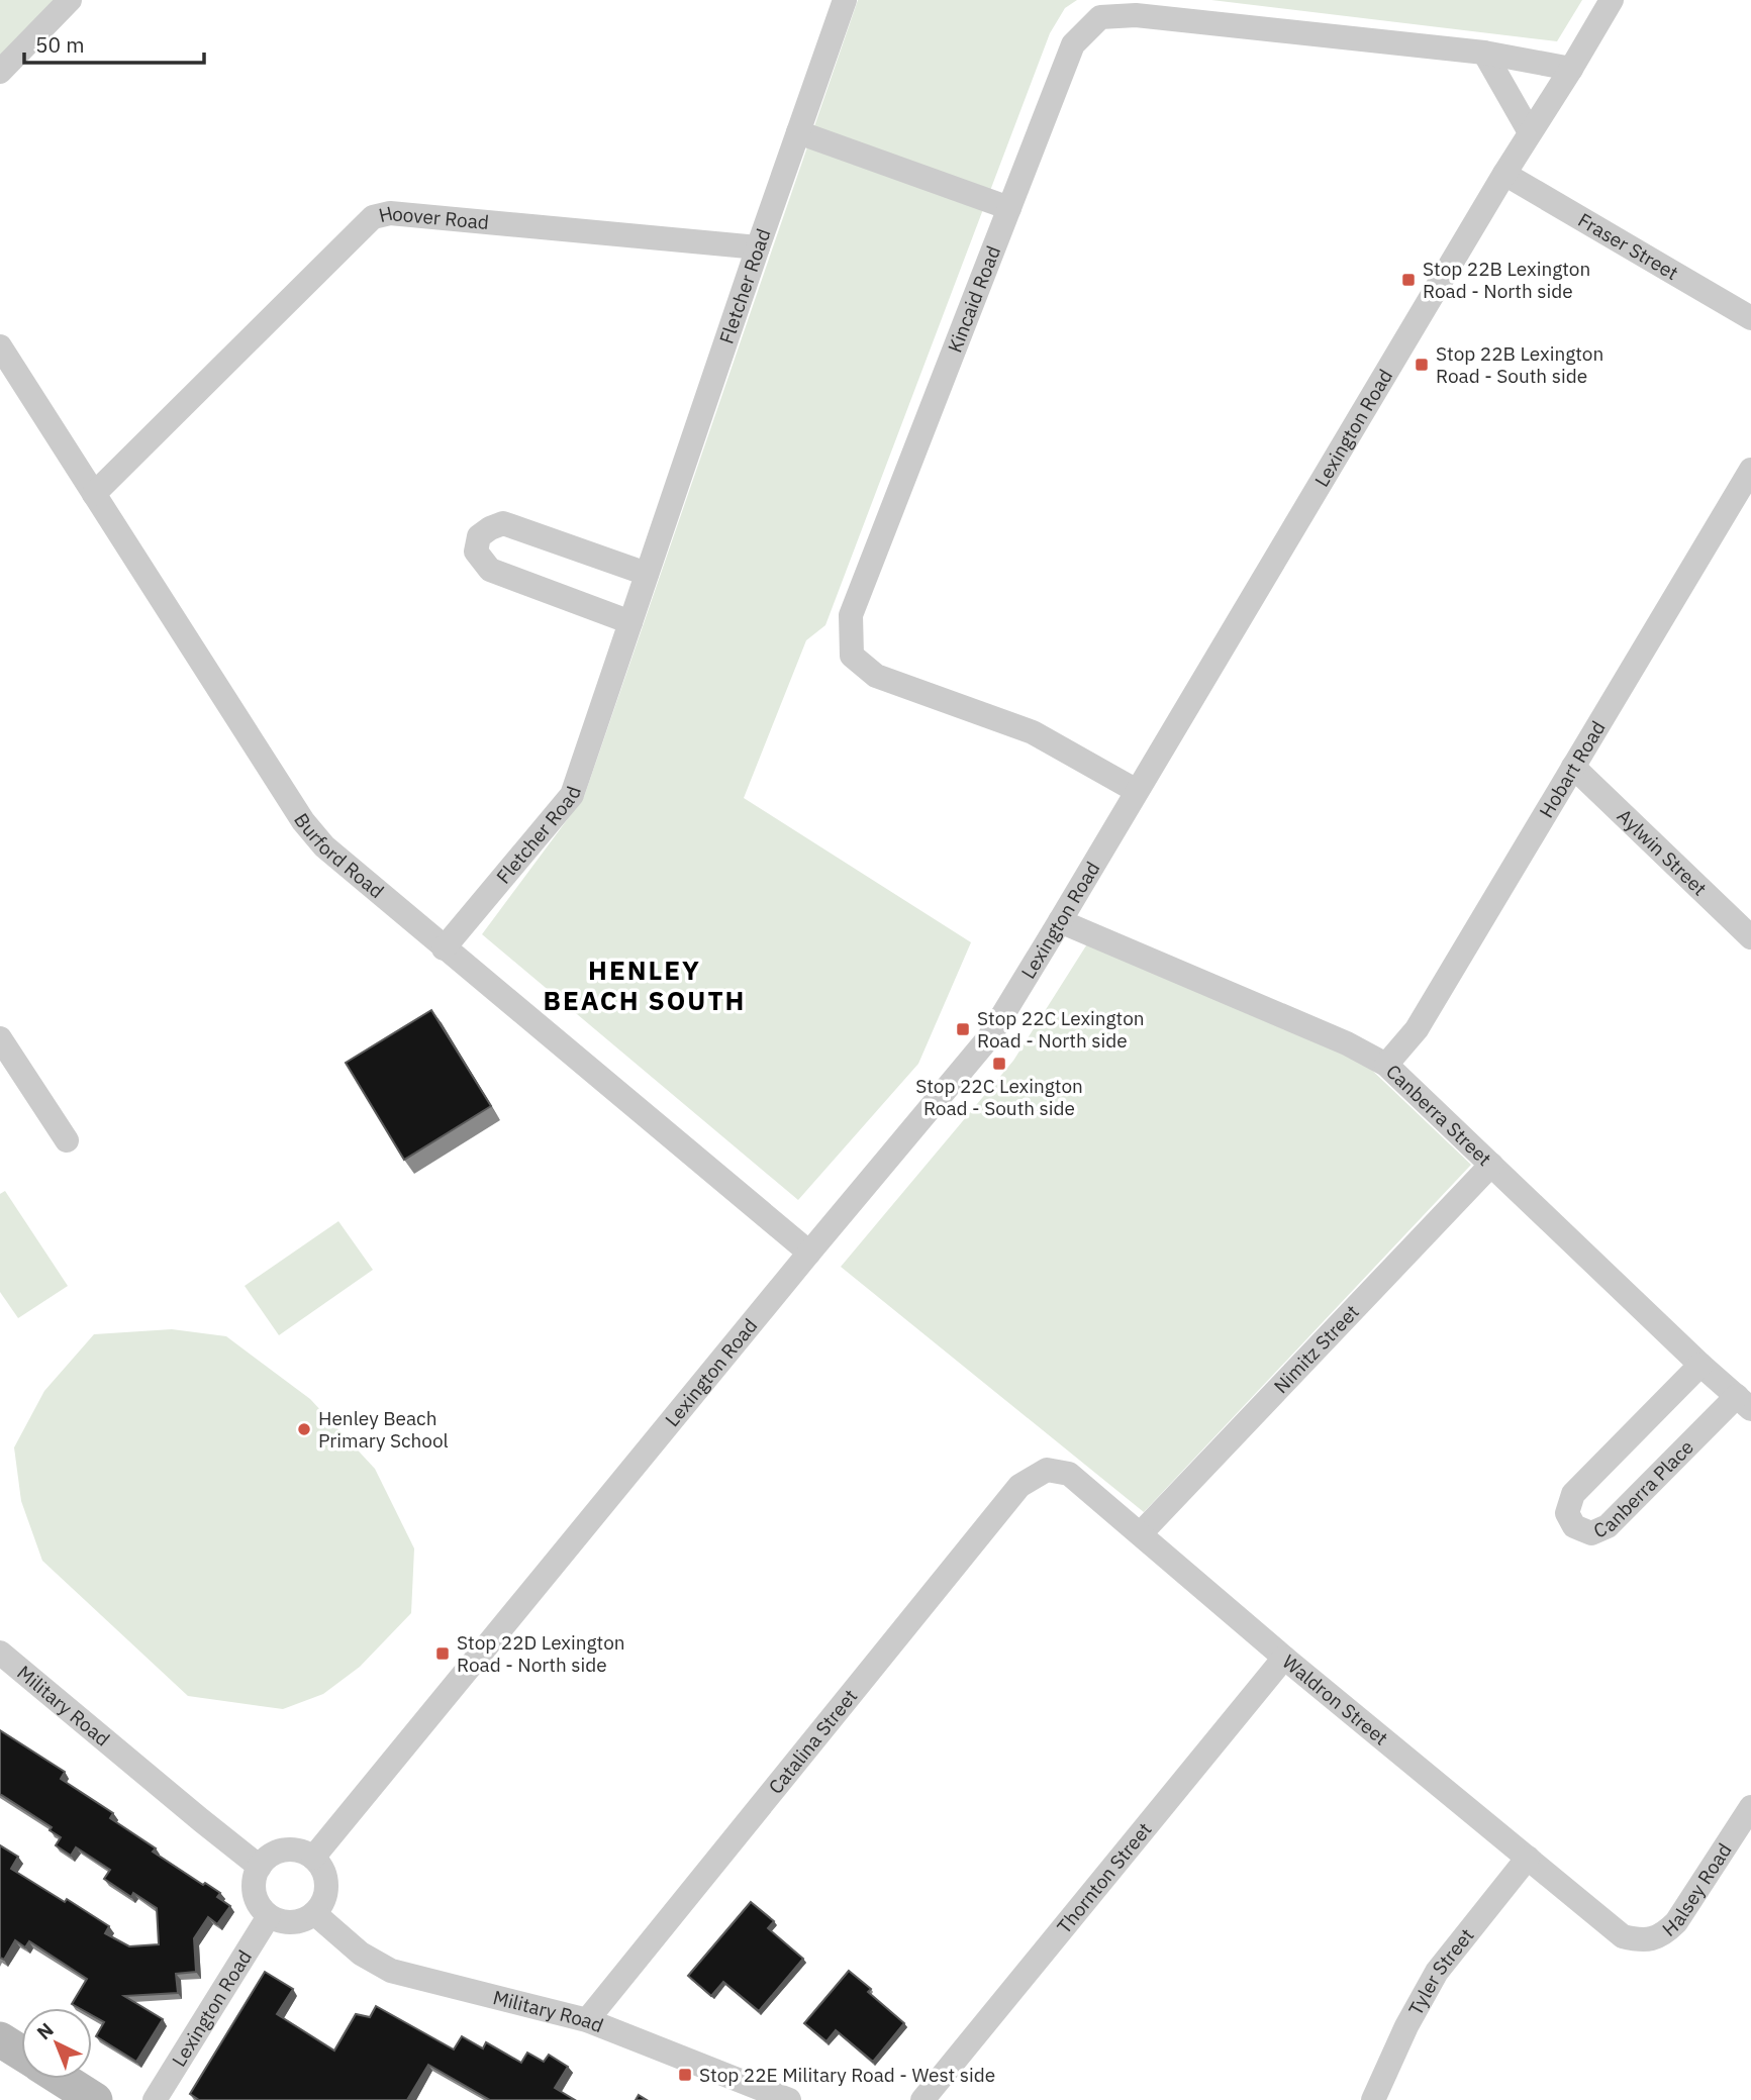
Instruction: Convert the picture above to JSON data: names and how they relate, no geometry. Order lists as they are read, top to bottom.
{
  "streets": {
    "street": [
      "Hoover Road",
      "Fraser Street",
      "Fletcher Road",
      "Kincaid Road",
      "Lexington Road",
      "Hobart Road",
      "Aylwin Street",
      "Burford Road",
      "Canberra Street",
      "Nimitz Street",
      "Canberra Place",
      "Waldron Street",
      "Military Road",
      "Catalina Street",
      "Thornton Street",
      "Halsey Road",
      "Tyler Street"
    ]
  },
  "crossings": [
    ["Hoover Road", "Fletcher Road"],
    ["Hoover Road", "Burford Road"],
    ["Fraser Street", "Lexington Road"],
    ["Fletcher Road", "Burford Road"],
    ["Kincaid Road", "Lexington Road"],
    ["Lexington Road", "Burford Road"],
    ["Lexington Road", "Canberra Street"],
    ["Lexington Road", "Military Road"],
    ["Hobart Road", "Aylwin Street"],
    ["Hobart Road", "Canberra Street"],
    ["Canberra Street", "Nimitz Street"],
    ["Canberra Street", "Canberra Place"],
    ["Nimitz Street", "Waldron Street"],
    ["Waldron Street", "Catalina Street"],
    ["Waldron Street", "Thornton Street"],
    ["Waldron Street", "Halsey Road"],
    ["Waldron Street", "Tyler Street"],
    ["Military Road", "Catalina Street"]
  ],
  "districts": ["HENLEY BEACH SOUTH"],
  "places": {
    "transit": [
      "Stop 22B Lexington Road - North side",
      "Stop 22B Lexington Road - South side",
      "Stop 22C Lexington Road - North side",
      "Stop 22C Lexington Road - South side",
      "Stop 22D Lexington Road - North side",
      "Stop 22E Military Road - West side"
    ],
    "other": ["Henley Beach Primary School"]
  },
  "scale_bar": "50 m",
  "north": "top left"
}
